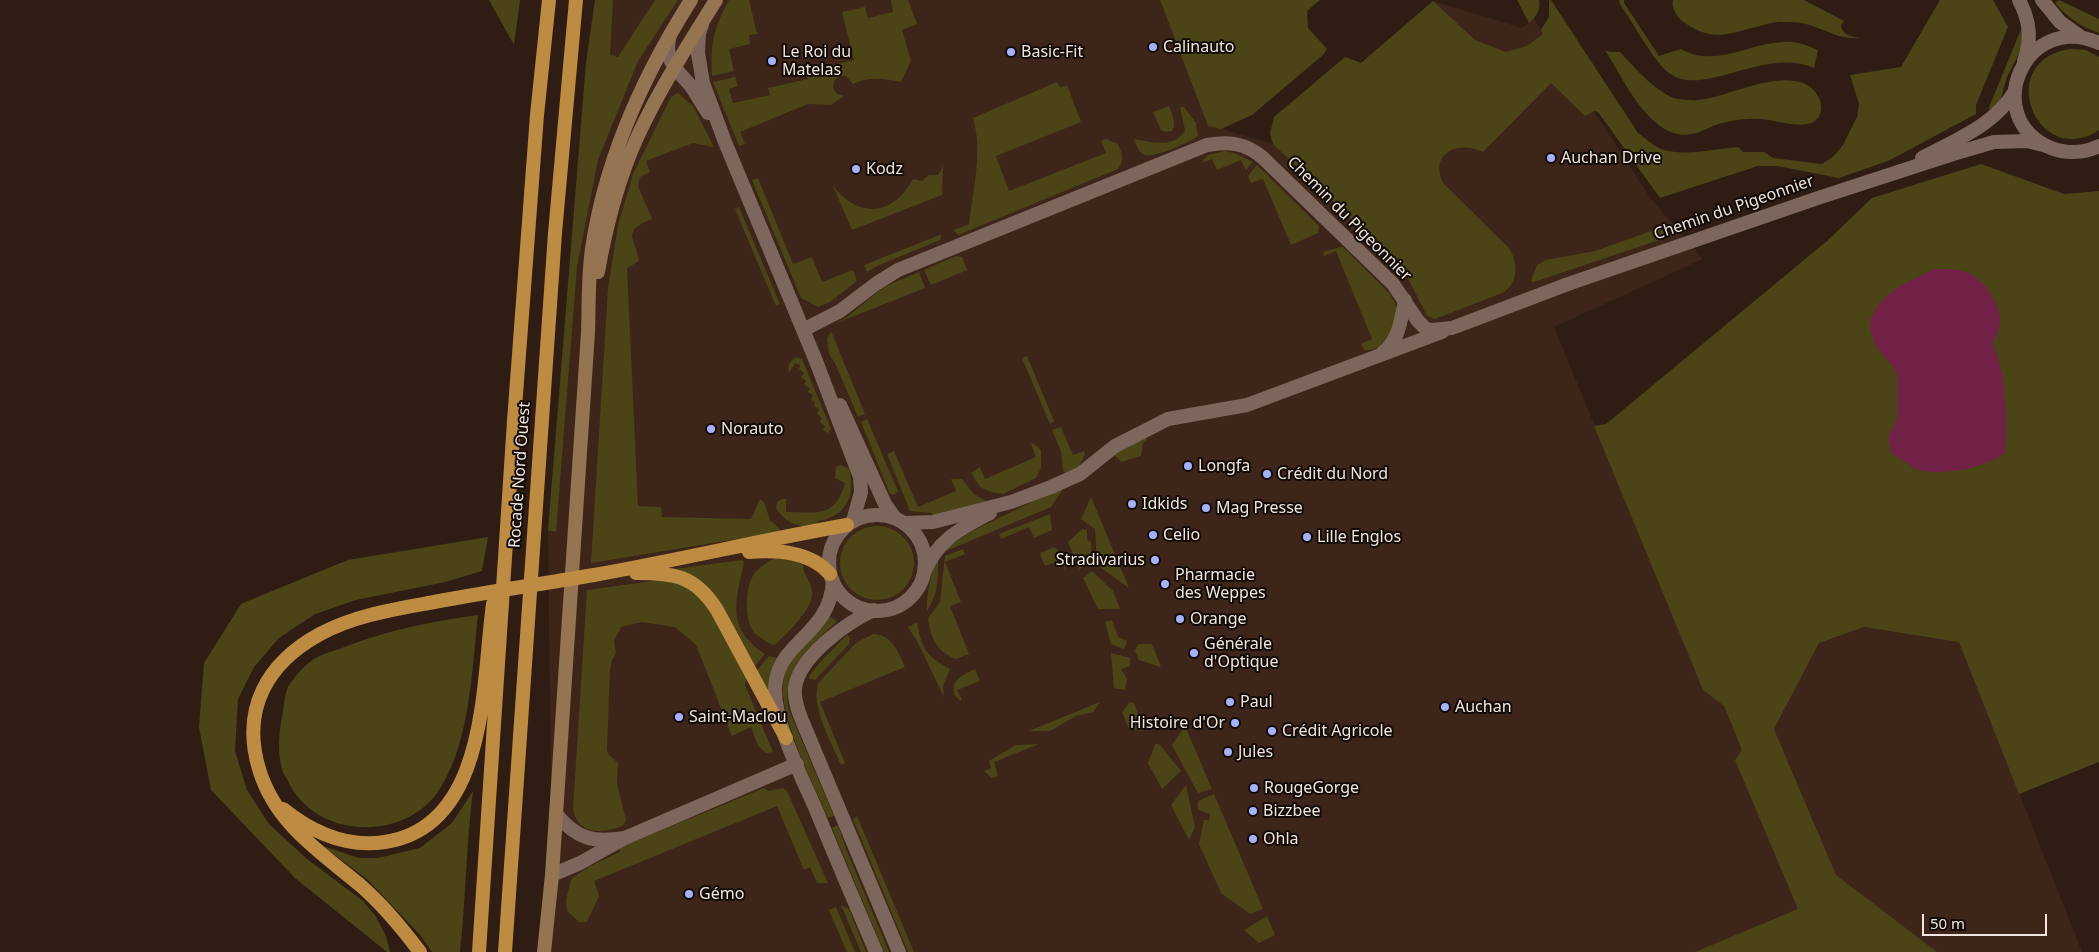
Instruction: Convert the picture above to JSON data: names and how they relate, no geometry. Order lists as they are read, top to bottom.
{
  "streets": {
    "highway": ["Rocade Nord Ouest"],
    "street": ["Chemin du Pigeonnier"]
  },
  "places": [
    "Calinauto",
    "Basic-Fit",
    "Le Roi du Matelas",
    "Auchan Drive",
    "Kodz",
    "Norauto",
    "Longfa",
    "Crédit du Nord",
    "Idkids",
    "Mag Presse",
    "Celio",
    "Lille Englos",
    "Stradivarius",
    "Pharmacie des Weppes",
    "Orange",
    "Générale d'Optique",
    "Paul",
    "Auchan",
    "Saint-Maclou",
    "Histoire d'Or",
    "Crédit Agricole",
    "Jules",
    "RougeGorge",
    "Bizzbee",
    "Ohla",
    "Gémo"
  ],
  "scale_bar": "50 m"
}
